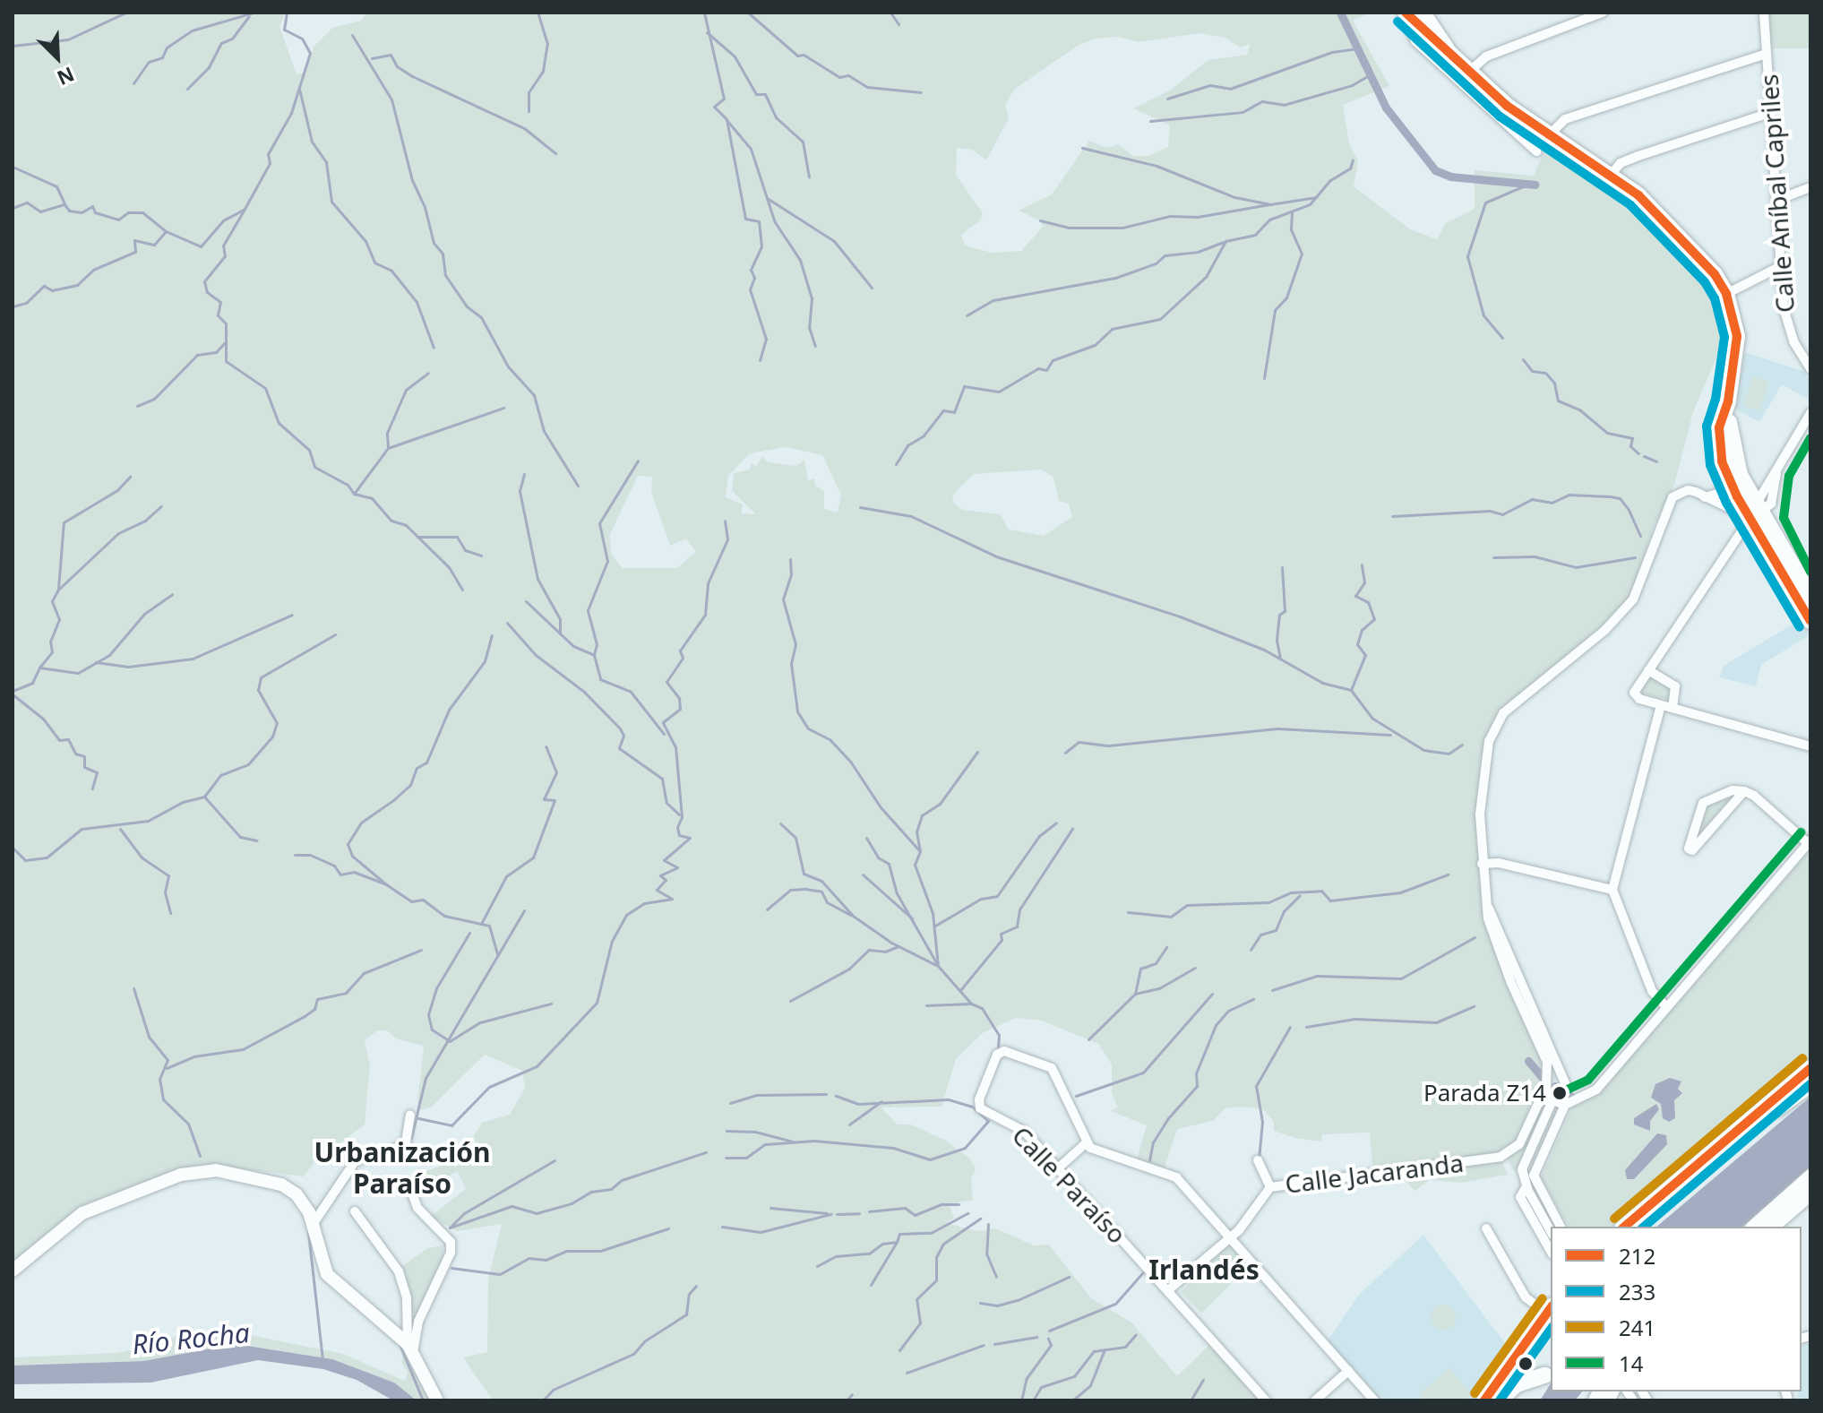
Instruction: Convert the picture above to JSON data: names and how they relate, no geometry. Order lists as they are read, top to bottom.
{
  "streets": {
    "street": ["Calle Aníbal Capriles", "Calle Jacaranda", "Calle Paraíso"]
  },
  "crossings": [
    ["Calle Jacaranda", "Calle Paraíso"]
  ],
  "districts": ["Urbanización Paraíso", "Irlandés"],
  "water": ["Río Rocha"],
  "places": ["Parada Z14"],
  "lines": [
    "transit line 212",
    "transit line 233",
    "transit line 14",
    "transit line 241"
  ],
  "legend": [
    "212",
    "233",
    "241",
    "14"
  ],
  "north": "bottom right"
}
